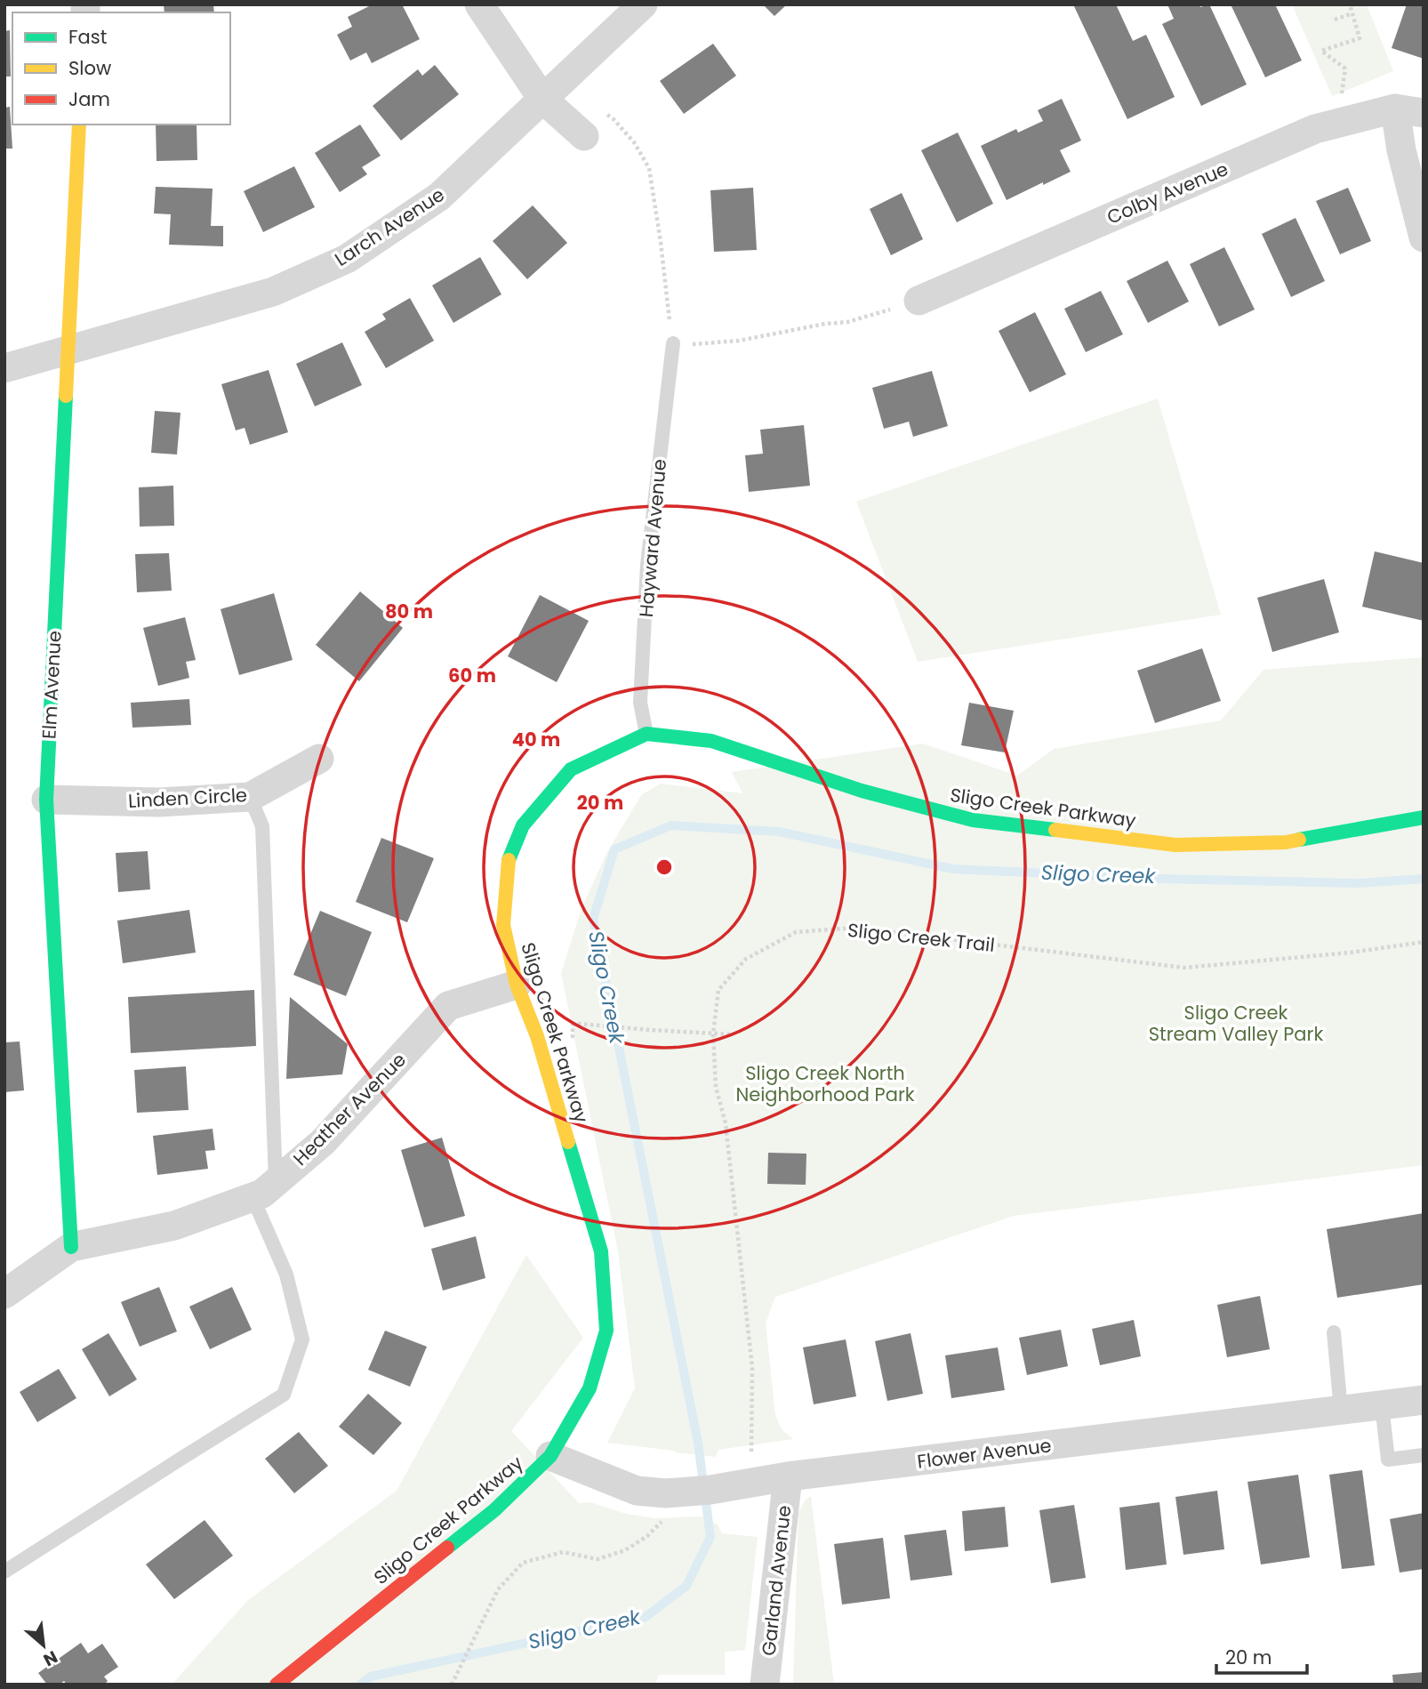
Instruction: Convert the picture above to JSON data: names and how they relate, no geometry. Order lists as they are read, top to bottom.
{
  "streets": {
    "street": [
      "Colby Avenue",
      "Larch Avenue",
      "Elm Avenue",
      "Linden Circle",
      "Sligo Creek Parkway",
      "Heather Avenue",
      "Flower Avenue",
      "Garland Avenue"
    ],
    "lane": ["Hayward Avenue"],
    "path": ["Sligo Creek Trail"]
  },
  "crossings": [
    ["Larch Avenue", "Elm Avenue"],
    ["Hayward Avenue", "Sligo Creek Parkway"],
    ["Elm Avenue", "Linden Circle"],
    ["Elm Avenue", "Heather Avenue"],
    ["Sligo Creek Parkway", "Heather Avenue"],
    ["Sligo Creek Parkway", "Flower Avenue"],
    ["Sligo Creek Trail", "Flower Avenue"],
    ["Flower Avenue", "Garland Avenue"]
  ],
  "water": ["Sligo Creek"],
  "parks": ["Sligo Creek Stream Valley Park", "Sligo Creek North Neighborhood Park"],
  "legend": ["Fast", "Slow", "Jam"],
  "scale_bar": "20 m",
  "north": "bottom right",
  "rings": [
    "80 m",
    "60 m",
    "40 m",
    "20 m"
  ]
}
